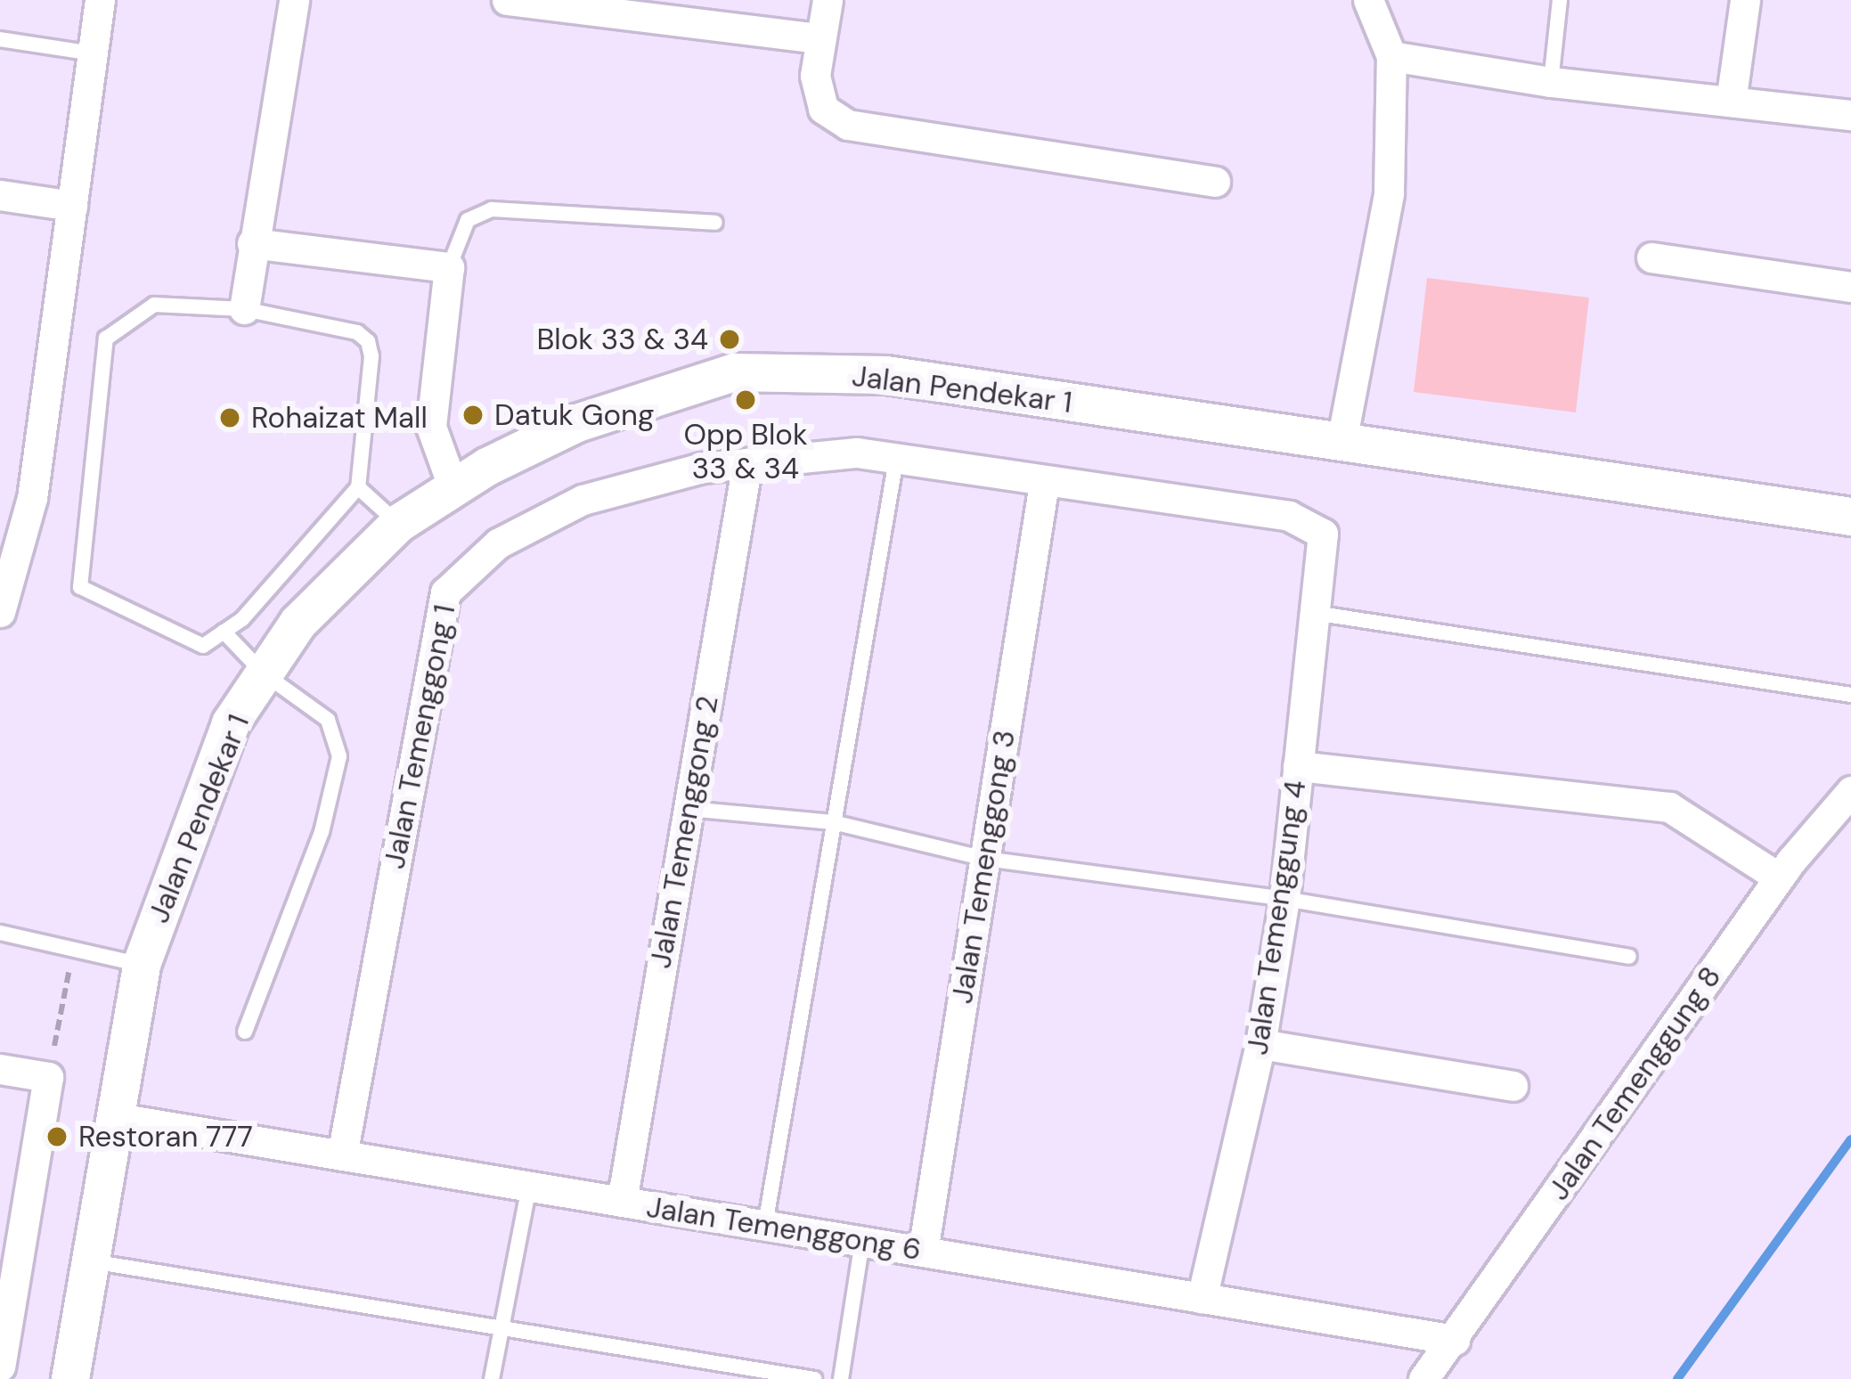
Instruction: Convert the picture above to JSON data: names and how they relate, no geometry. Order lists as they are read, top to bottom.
{
  "streets": {
    "street": [
      "Jalan Pendekar 1",
      "Jalan Temenggong 1",
      "Jalan Temenggong 2",
      "Jalan Temenggong 3",
      "Jalan Temenggung 4",
      "Jalan Temenggung 8",
      "Jalan Temenggong 6"
    ]
  },
  "crossings": [
    ["Jalan Pendekar 1", "Jalan Temenggong 6"],
    ["Jalan Temenggong 1", "Jalan Temenggong 2"],
    ["Jalan Temenggong 1", "Jalan Temenggong 3"],
    ["Jalan Temenggong 1", "Jalan Temenggung 4"],
    ["Jalan Temenggong 1", "Jalan Temenggong 6"],
    ["Jalan Temenggong 2", "Jalan Temenggong 6"],
    ["Jalan Temenggong 3", "Jalan Temenggong 6"],
    ["Jalan Temenggung 4", "Jalan Temenggong 6"],
    ["Jalan Temenggung 8", "Jalan Temenggong 6"]
  ],
  "places": [
    "Blok 33 & 34",
    "Opp Blok 33 & 34",
    "Datuk Gong",
    "Rohaizat Mall",
    "Restoran 777"
  ]
}
